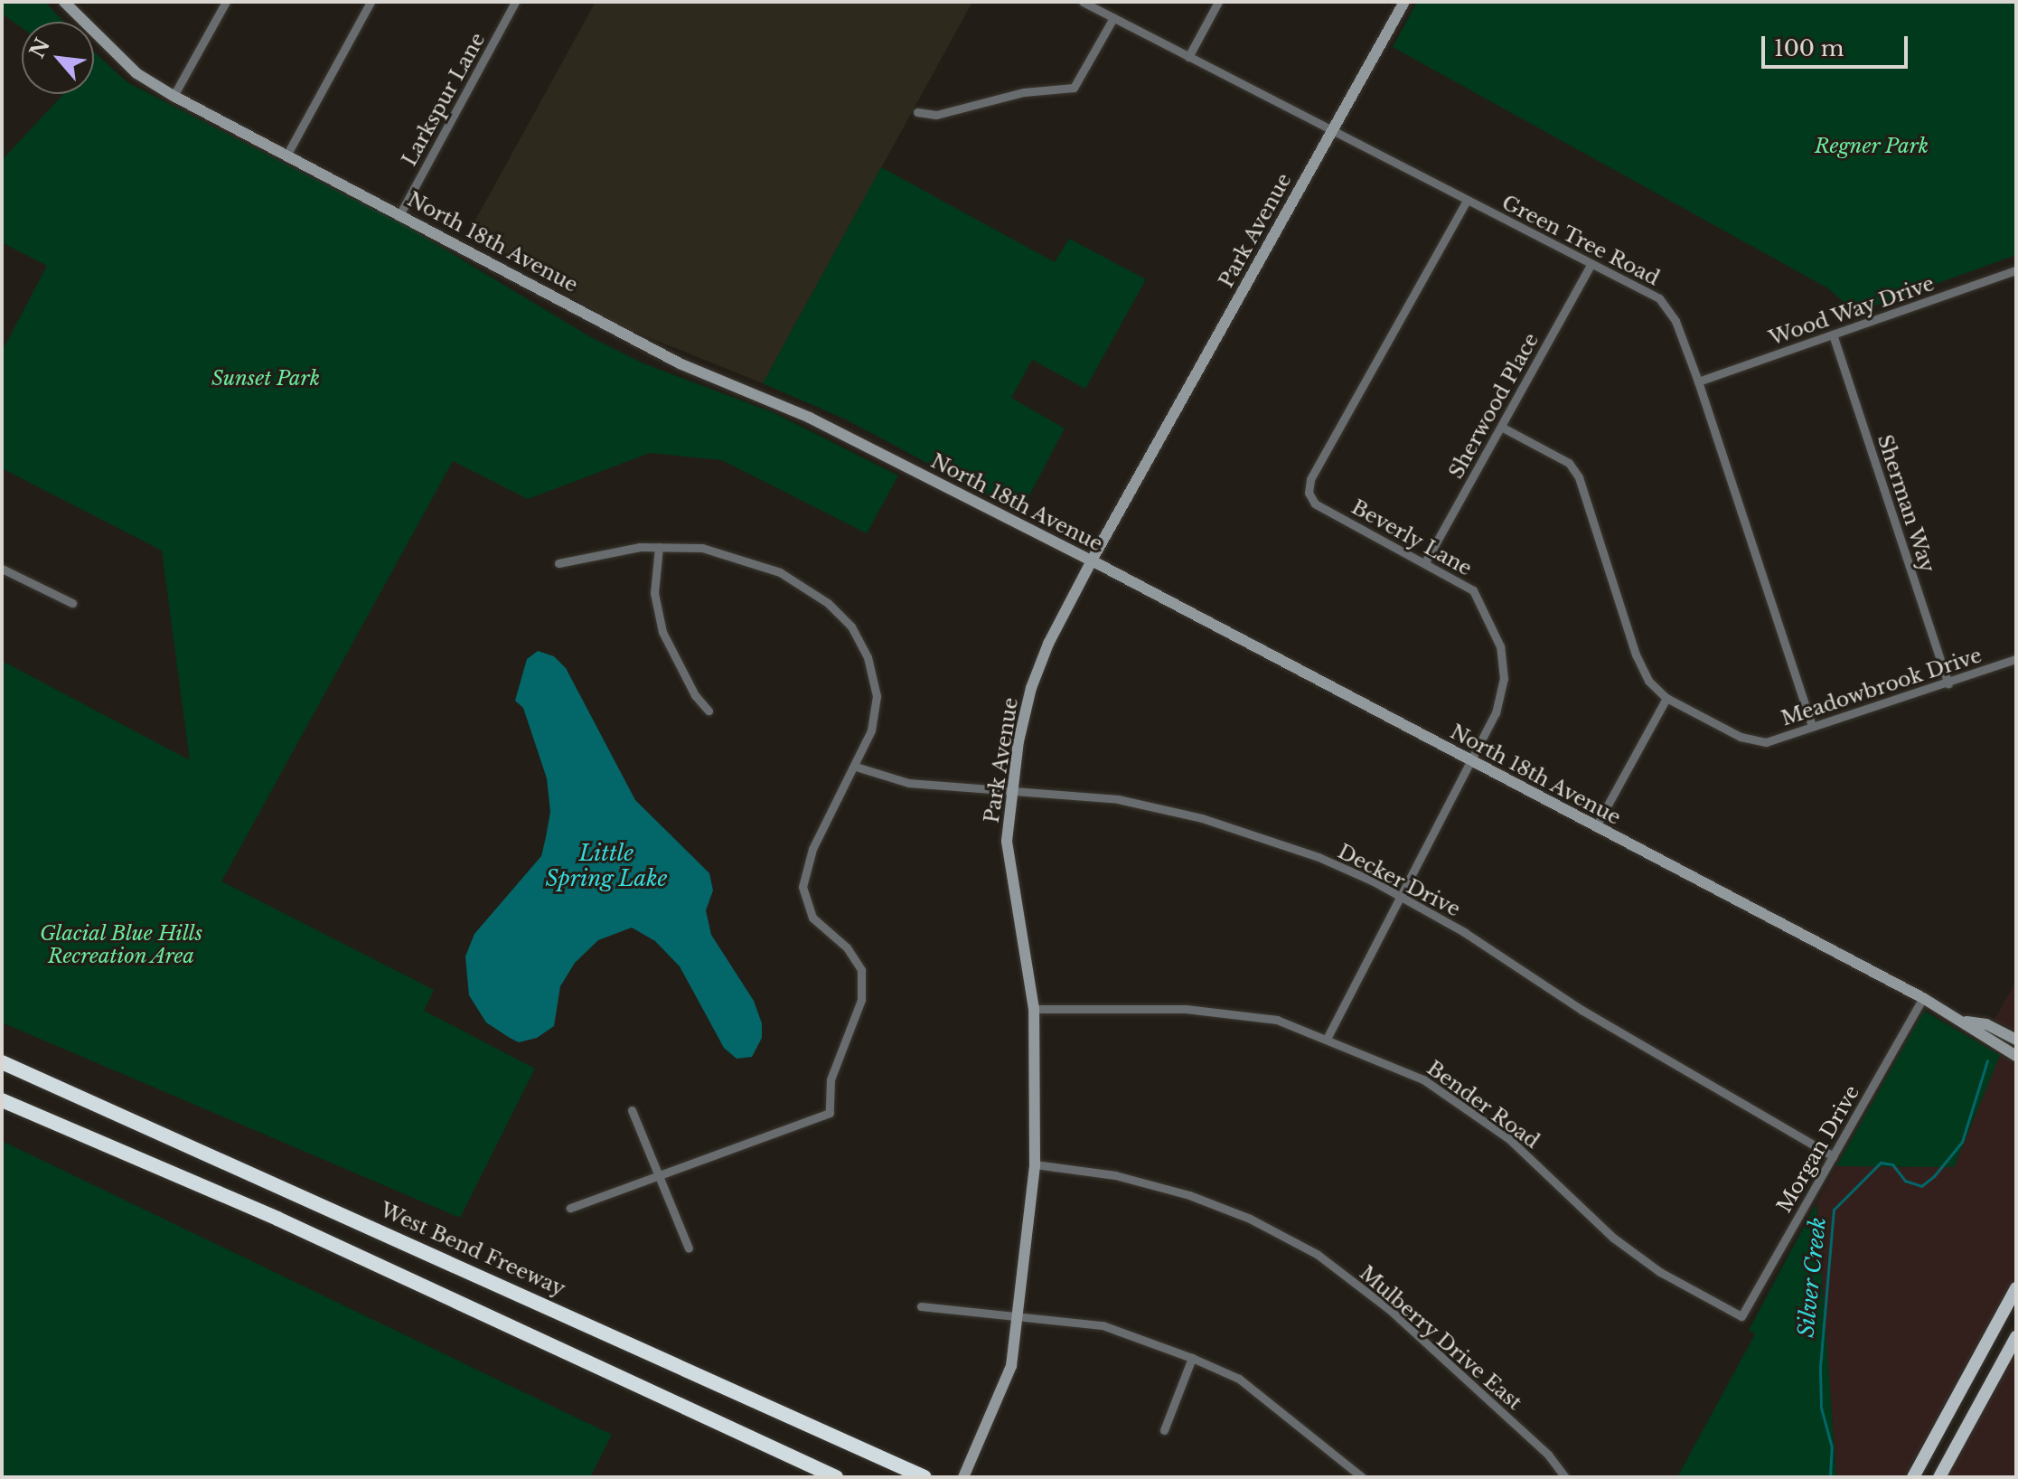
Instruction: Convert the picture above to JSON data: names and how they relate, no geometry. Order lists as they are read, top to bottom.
{
  "streets": {
    "highway": ["West Bend Freeway"],
    "street": [
      "Larkspur Lane",
      "Park Avenue",
      "Green Tree Road",
      "North 18th Avenue",
      "Wood Way Drive",
      "Sherwood Place",
      "Sherman Way",
      "Beverly Lane",
      "Meadowbrook Drive",
      "Decker Drive",
      "Bender Road",
      "Morgan Drive",
      "Mulberry Drive East"
    ]
  },
  "crossings": [
    ["Larkspur Lane", "North 18th Avenue"],
    ["Park Avenue", "Green Tree Road"],
    ["Park Avenue", "North 18th Avenue"],
    ["Park Avenue", "Decker Drive"],
    ["Park Avenue", "Bender Road"],
    ["Park Avenue", "Mulberry Drive East"],
    ["Green Tree Road", "Wood Way Drive"],
    ["Green Tree Road", "Sherwood Place"],
    ["Green Tree Road", "Beverly Lane"],
    ["Green Tree Road", "Meadowbrook Drive"],
    ["North 18th Avenue", "Beverly Lane"],
    ["North 18th Avenue", "Morgan Drive"],
    ["Wood Way Drive", "Sherman Way"],
    ["Sherwood Place", "Beverly Lane"],
    ["Sherwood Place", "Meadowbrook Drive"],
    ["Sherman Way", "Meadowbrook Drive"],
    ["Beverly Lane", "Decker Drive"],
    ["Beverly Lane", "Bender Road"],
    ["Decker Drive", "Morgan Drive"],
    ["Bender Road", "Morgan Drive"]
  ],
  "water": ["Little Spring Lake", "Silver Creek"],
  "parks": ["Regner Park", "Sunset Park", "Glacial Blue Hills Recreation Area"],
  "scale_bar": "100 m",
  "north": "top left"
}
